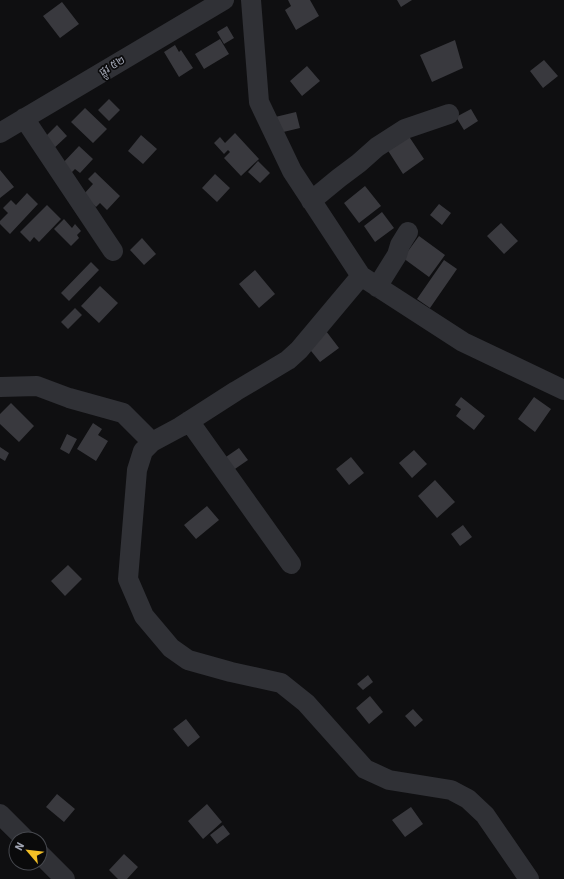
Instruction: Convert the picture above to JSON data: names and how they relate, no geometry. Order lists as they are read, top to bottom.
{
  "streets": {
    "street": ["ផ្លូវ ៥២"]
  },
  "north": "top left"
}
